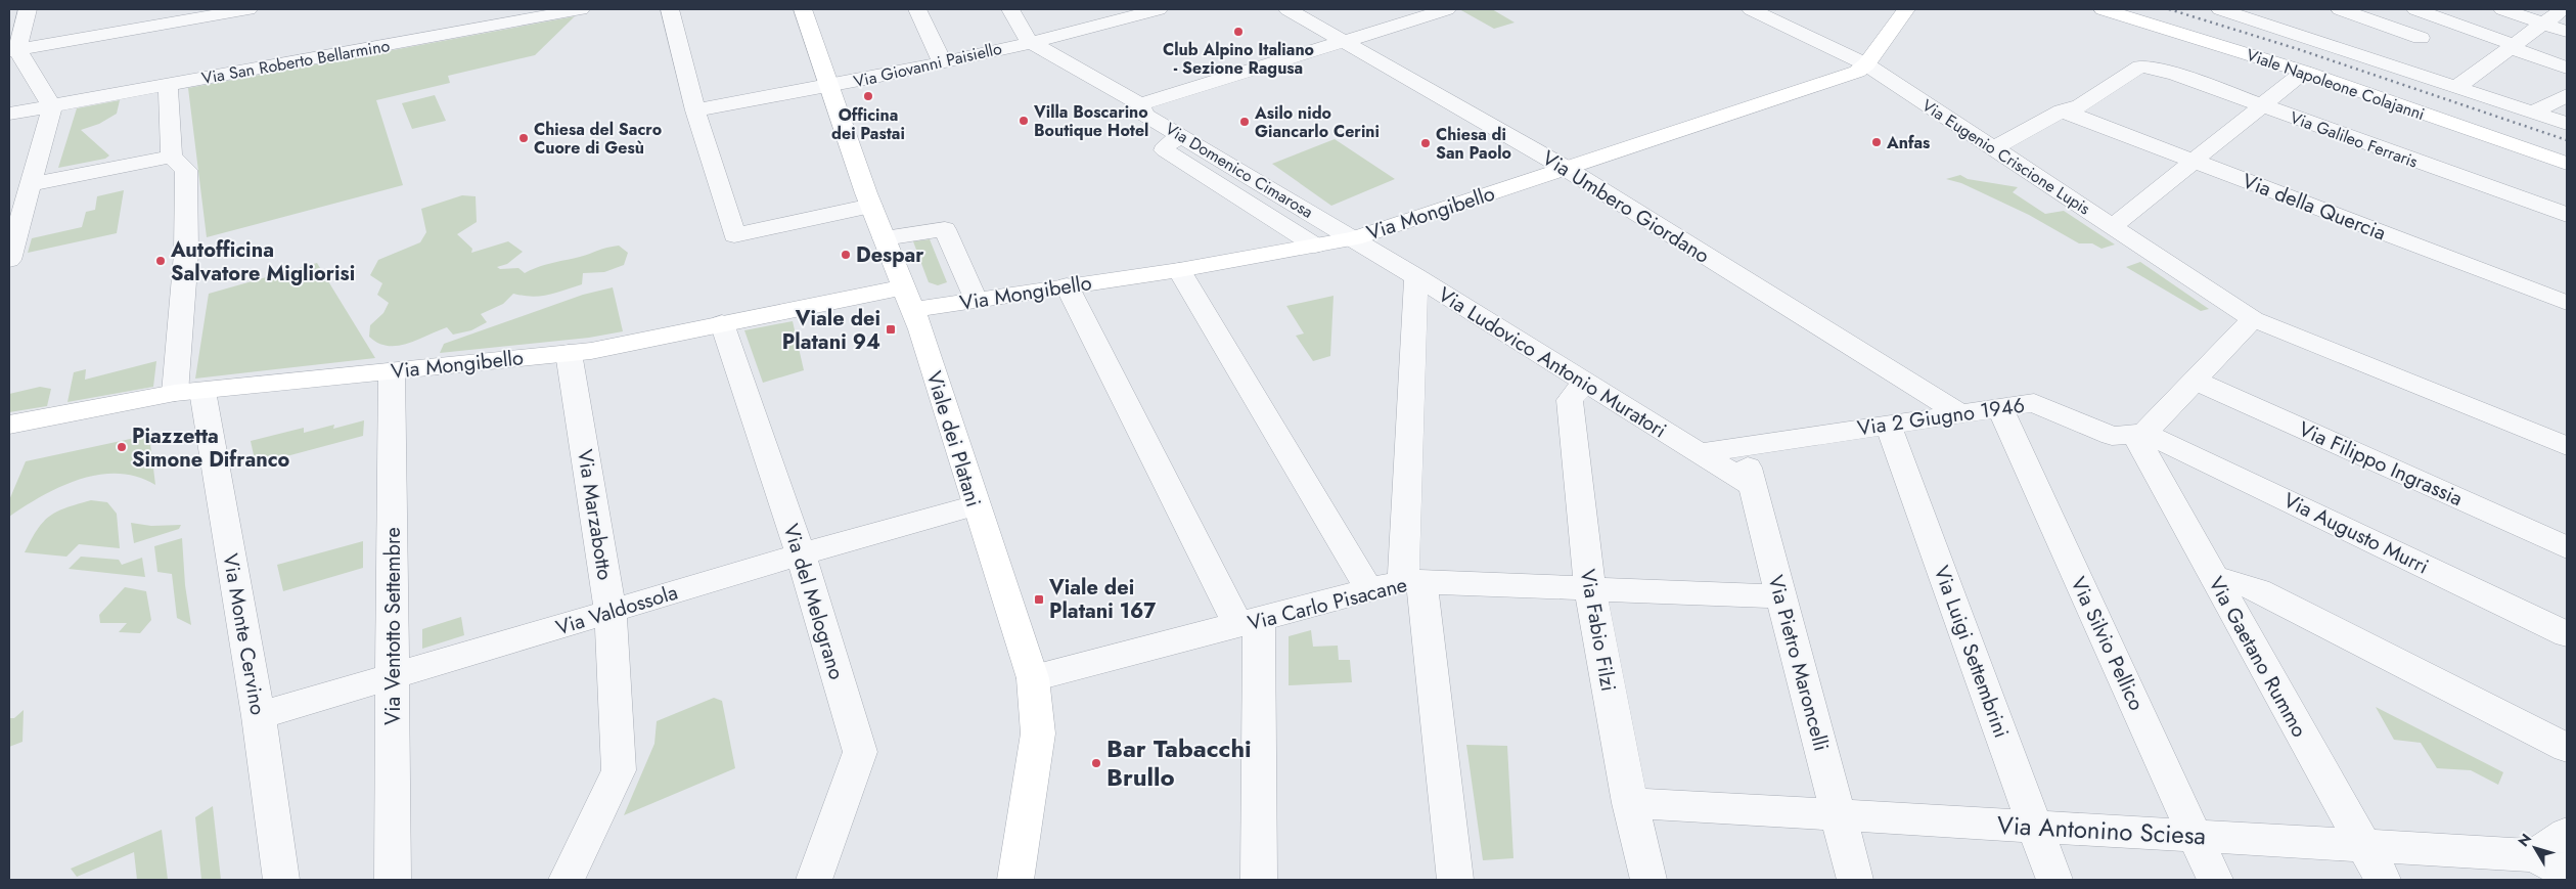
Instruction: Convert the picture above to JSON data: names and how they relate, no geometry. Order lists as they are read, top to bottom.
{
  "streets": {
    "street": [
      "Via San Roberto Bellarmino",
      "Via Giovanni Paisiello",
      "Viale Napoleone Colajanni",
      "Via Galileo Ferraris",
      "Via Eugenio Criscione Lupis",
      "Via Domenico Cimarosa",
      "Via Umbero Giordano",
      "Via della Quercia",
      "Via Mongibello",
      "Via Ludovico Antonio Muratori",
      "Via 2 Giugno 1946",
      "Viale dei Platani",
      "Via Filippo Ingrassia",
      "Via Marzabotto",
      "Via Augusto Murri",
      "Via del Melograno",
      "Via Carlo Pisacane",
      "Via Valdossola",
      "Via Ventotto Settembre",
      "Via Fabio Filzi",
      "Via Monte Cervino",
      "Via Silvio Pellico",
      "Via Luigi Settembrini",
      "Via Gaetano Rummo",
      "Via Pietro Maroncelli",
      "Via Antonino Sciesa"
    ]
  },
  "crossings": [
    ["Via Giovanni Paisiello", "Via Domenico Cimarosa"],
    ["Via Giovanni Paisiello", "Viale dei Platani"],
    ["Via Galileo Ferraris", "Via della Quercia"],
    ["Via Eugenio Criscione Lupis", "Via Mongibello"],
    ["Via Domenico Cimarosa", "Via Mongibello"],
    ["Via Domenico Cimarosa", "Via Ludovico Antonio Muratori"],
    ["Via Umbero Giordano", "Via Mongibello"],
    ["Via Umbero Giordano", "Via 2 Giugno 1946"],
    ["Via Mongibello", "Via Ludovico Antonio Muratori"],
    ["Via Mongibello", "Viale dei Platani"],
    ["Via Mongibello", "Via Marzabotto"],
    ["Via Mongibello", "Via del Melograno"],
    ["Via Mongibello", "Via Ventotto Settembre"],
    ["Via Mongibello", "Via Monte Cervino"],
    ["Via Ludovico Antonio Muratori", "Via 2 Giugno 1946"],
    ["Via Ludovico Antonio Muratori", "Via Fabio Filzi"],
    ["Via Ludovico Antonio Muratori", "Via Pietro Maroncelli"],
    ["Via 2 Giugno 1946", "Via Augusto Murri"],
    ["Via 2 Giugno 1946", "Via Silvio Pellico"],
    ["Via 2 Giugno 1946", "Via Luigi Settembrini"],
    ["Via 2 Giugno 1946", "Via Gaetano Rummo"],
    ["Via 2 Giugno 1946", "Via Pietro Maroncelli"],
    ["Viale dei Platani", "Via Carlo Pisacane"],
    ["Viale dei Platani", "Via Valdossola"],
    ["Via Marzabotto", "Via Valdossola"],
    ["Via Augusto Murri", "Via Gaetano Rummo"],
    ["Via del Melograno", "Via Valdossola"],
    ["Via Carlo Pisacane", "Via Fabio Filzi"],
    ["Via Carlo Pisacane", "Via Pietro Maroncelli"],
    ["Via Valdossola", "Via Ventotto Settembre"],
    ["Via Valdossola", "Via Monte Cervino"],
    ["Via Fabio Filzi", "Via Antonino Sciesa"],
    ["Via Silvio Pellico", "Via Antonino Sciesa"],
    ["Via Luigi Settembrini", "Via Antonino Sciesa"],
    ["Via Gaetano Rummo", "Via Antonino Sciesa"],
    ["Via Pietro Maroncelli", "Via Antonino Sciesa"]
  ],
  "places": {
    "other": [
      "Club Alpino Italiano - Sezione Ragusa",
      "Officina dei Pastai",
      "Villa Boscarino Boutique Hotel",
      "Asilo nido Giancarlo Cerini",
      "Chiesa del Sacro Cuore di Gesù",
      "Anfas",
      "Chiesa di San Paolo",
      "Despar",
      "Autofficina Salvatore Migliorisi",
      "Piazzetta Simone Difranco",
      "Bar Tabacchi Brullo"
    ],
    "transit": ["Viale dei Platani 94", "Viale dei Platani 167"]
  },
  "north": "top left"
}
